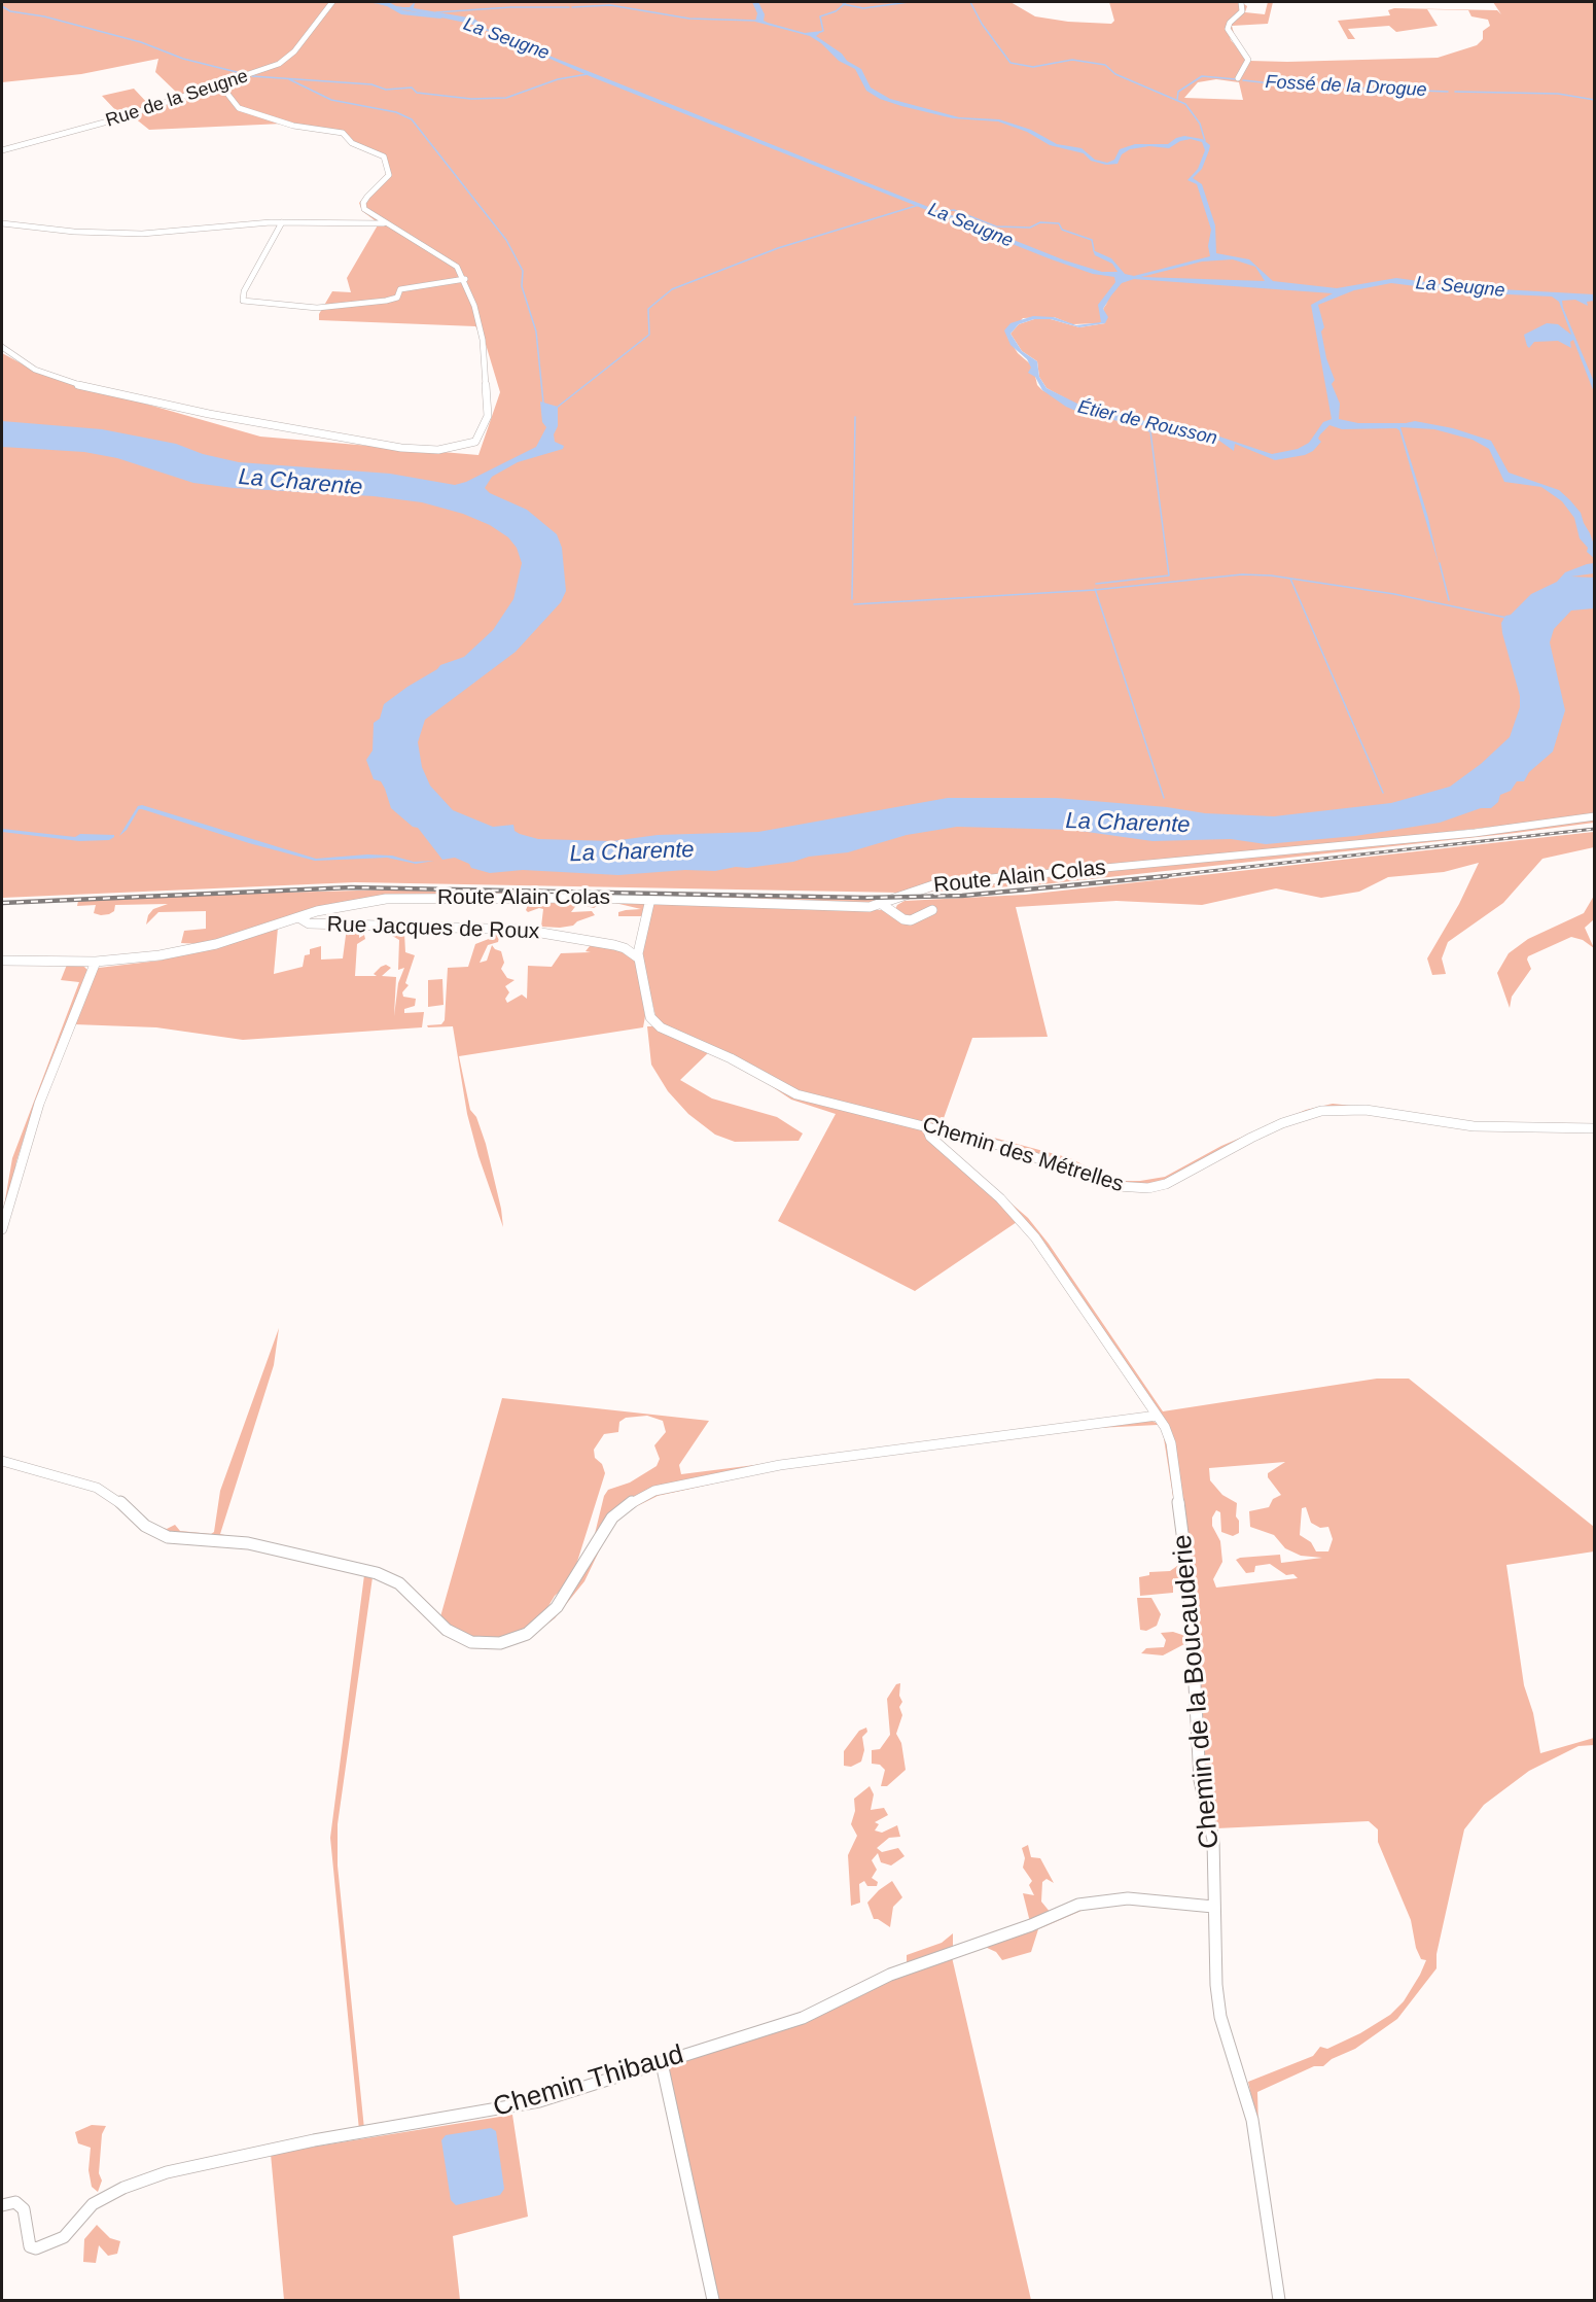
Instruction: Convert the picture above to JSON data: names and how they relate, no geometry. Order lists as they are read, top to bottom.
{
  "streets": {
    "street": [
      "Rue de la Seugne",
      "Route Alain Colas",
      "Rue Jacques de Roux",
      "Chemin des Métrelles",
      "Chemin de la Boucauderie",
      "Chemin Thibaud"
    ]
  },
  "crossings": [
    ["Route Alain Colas", "Rue Jacques de Roux"],
    ["Route Alain Colas", "Chemin des Métrelles"],
    ["Rue Jacques de Roux", "Chemin des Métrelles"],
    ["Chemin des Métrelles", "Chemin de la Boucauderie"],
    ["Chemin de la Boucauderie", "Chemin Thibaud"]
  ],
  "water": [
    "La Seugne",
    "Fossé de la Drogue",
    "Étier de Rousson",
    "La Charente"
  ]
}
